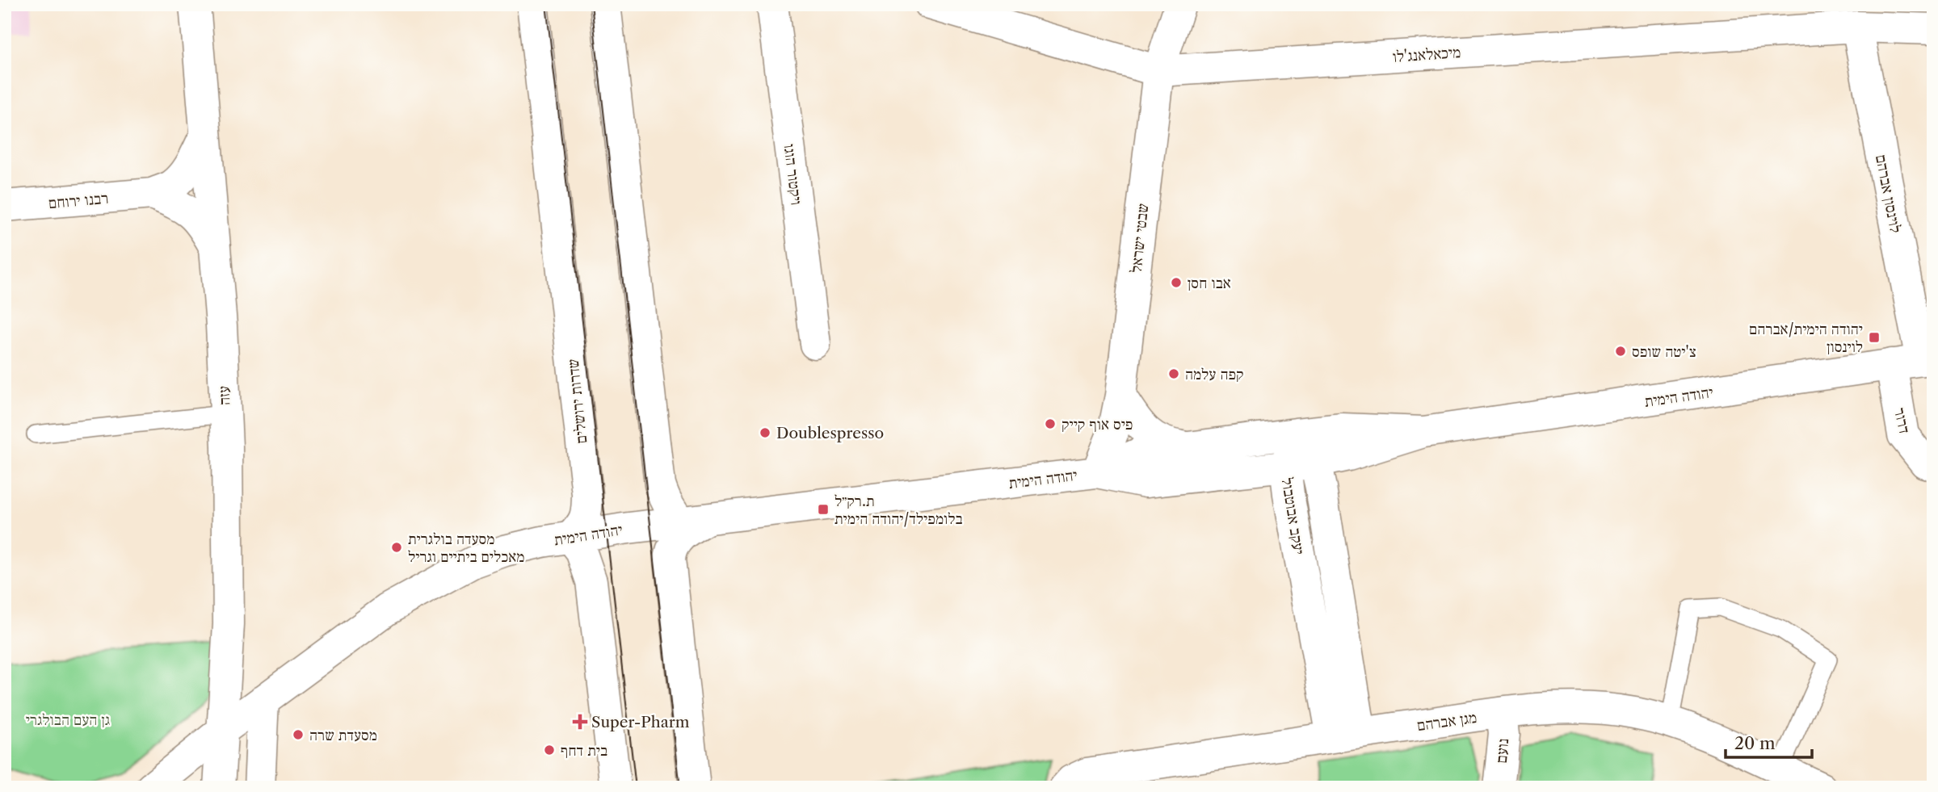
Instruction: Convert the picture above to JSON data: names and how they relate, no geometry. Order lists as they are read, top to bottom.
{
  "streets": {
    "street": [
      "מיכאלאנג'לו",
      "ויקטור הוגו",
      "לוינסון אברהם",
      "רבנו ירוחם",
      "שבטי ישראל",
      "עזה",
      "יהודה הימית",
      "שדרות ירושלים",
      "דרור",
      "יעקב אבוטבול",
      "מגן אברהם",
      "נועם"
    ]
  },
  "crossings": [
    ["מיכאלאנג'לו", "לוינסון אברהם"],
    ["מיכאלאנג'לו", "שבטי ישראל"],
    ["לוינסון אברהם", "יהודה הימית"],
    ["לוינסון אברהם", "דרור"],
    ["רבנו ירוחם", "עזה"],
    ["שבטי ישראל", "יהודה הימית"],
    ["עזה", "יהודה הימית"],
    ["יהודה הימית", "שדרות ירושלים"],
    ["יהודה הימית", "דרור"],
    ["יהודה הימית", "יעקב אבוטבול"],
    ["יעקב אבוטבול", "מגן אברהם"],
    ["מגן אברהם", "נועם"]
  ],
  "parks": ["גן העם הבולגרי"],
  "places": {
    "other": [
      "אבו חסן",
      "צ'יטה שופס",
      "קפה עלמה",
      "פיס אוף קייק",
      "Doublespresso",
      "מסעדה בולגרית מאכלים ביתיים וגריל",
      "מסעדת שרה",
      "בית דחף"
    ],
    "transit": ["יהודה הימית/אברהם לוינסון", "ת.רק״ל בלומפילד/יהודה הימית"],
    "health": ["Super-Pharm"]
  },
  "scale_bar": "20 m"
}
